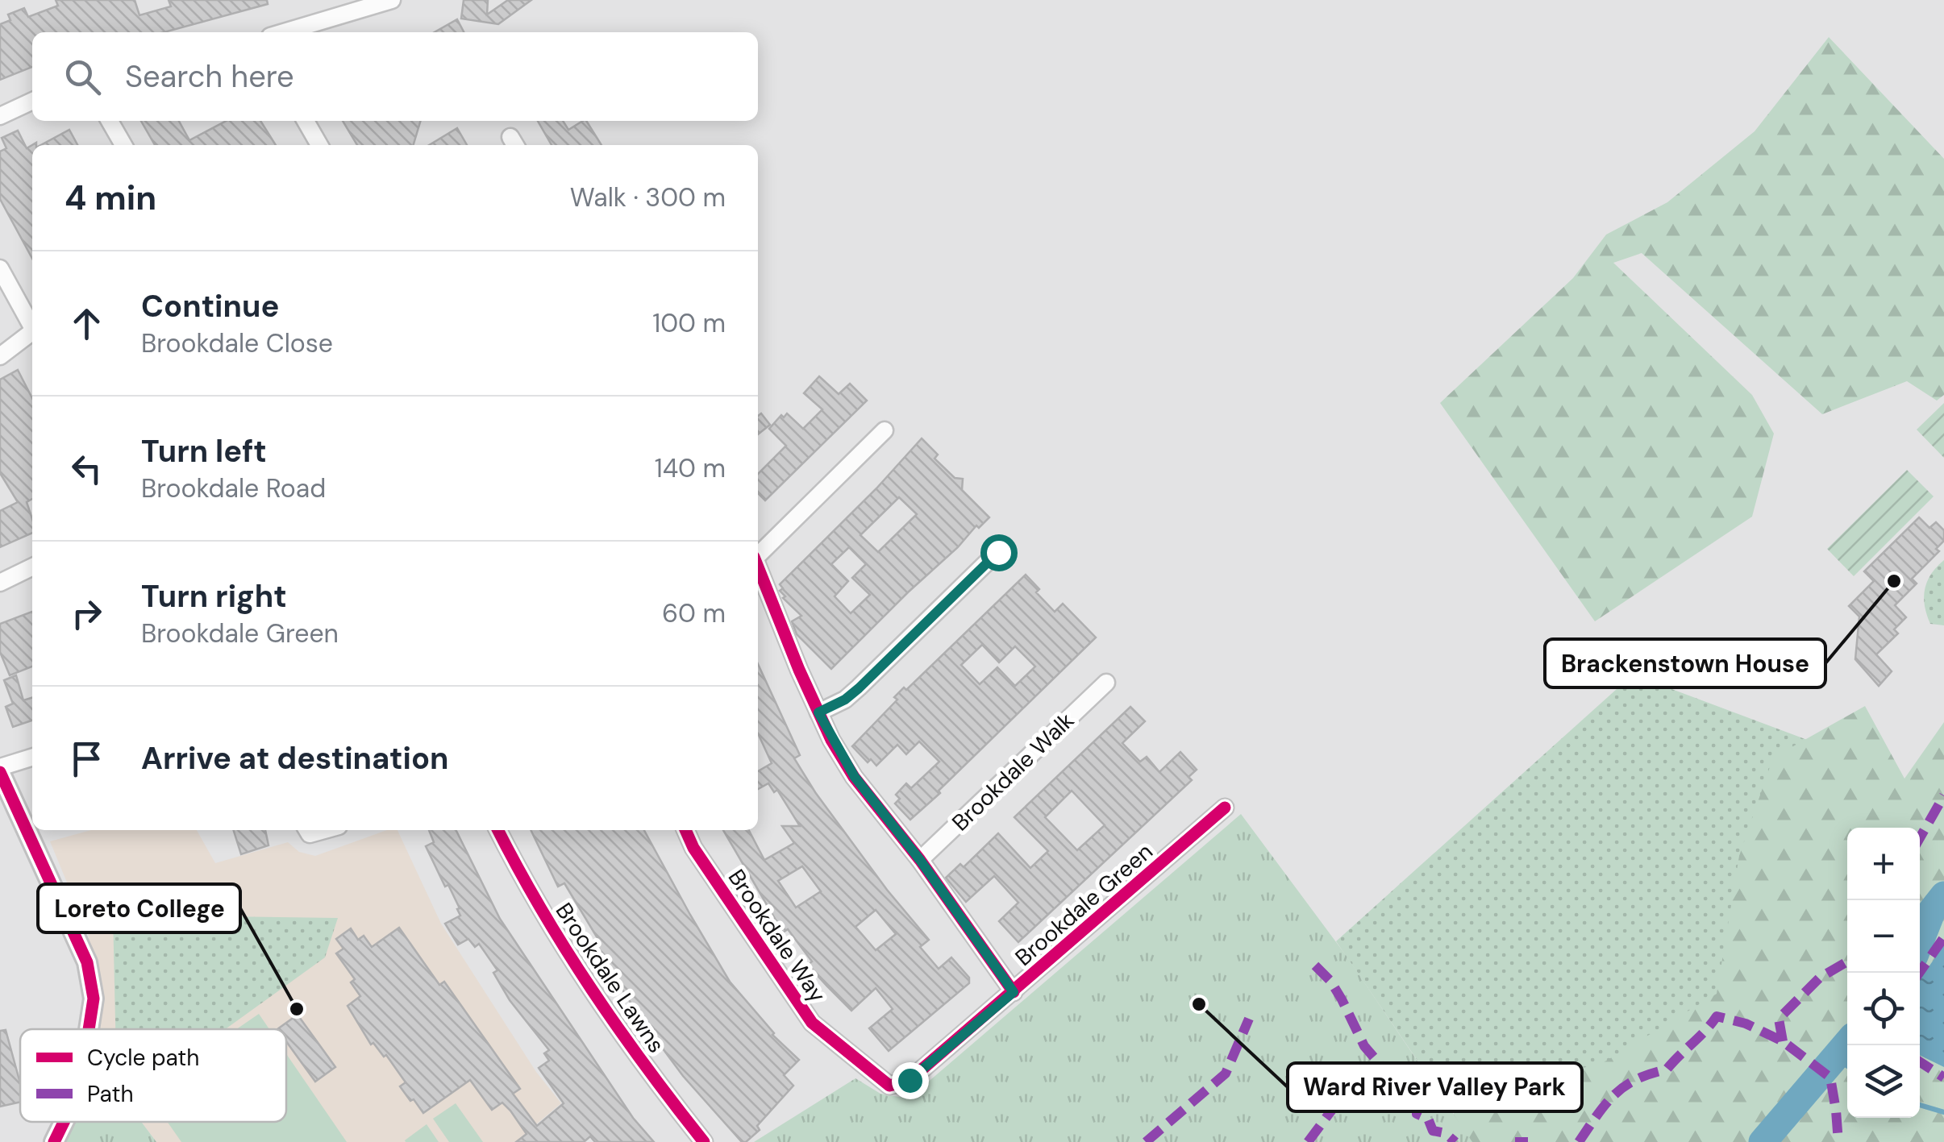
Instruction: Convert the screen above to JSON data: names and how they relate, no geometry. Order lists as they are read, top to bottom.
{
  "streets": {
    "street": [
      "Brookdale Walk",
      "Brookdale Green",
      "Brookdale Way",
      "Brookdale Lawns"
    ]
  },
  "crossings": [
    ["Brookdale Green", "Brookdale Way"]
  ],
  "places": ["Brackenstown House", "Ward River Valley Park", "Loreto College"],
  "legend": ["Cycle path", "Path"],
  "page": {
    "search": "Search here",
    "heading": ["4 min", "Walk · 300 m"],
    "list": [
      ["Continue", "Brookdale Close", "100 m"],
      ["Turn left", "Brookdale Road", "140 m"],
      ["Turn right", "Brookdale Green", "60 m"],
      "Arrive at destination"
    ],
    "map_buttons": ["+", "−"]
  }
}
